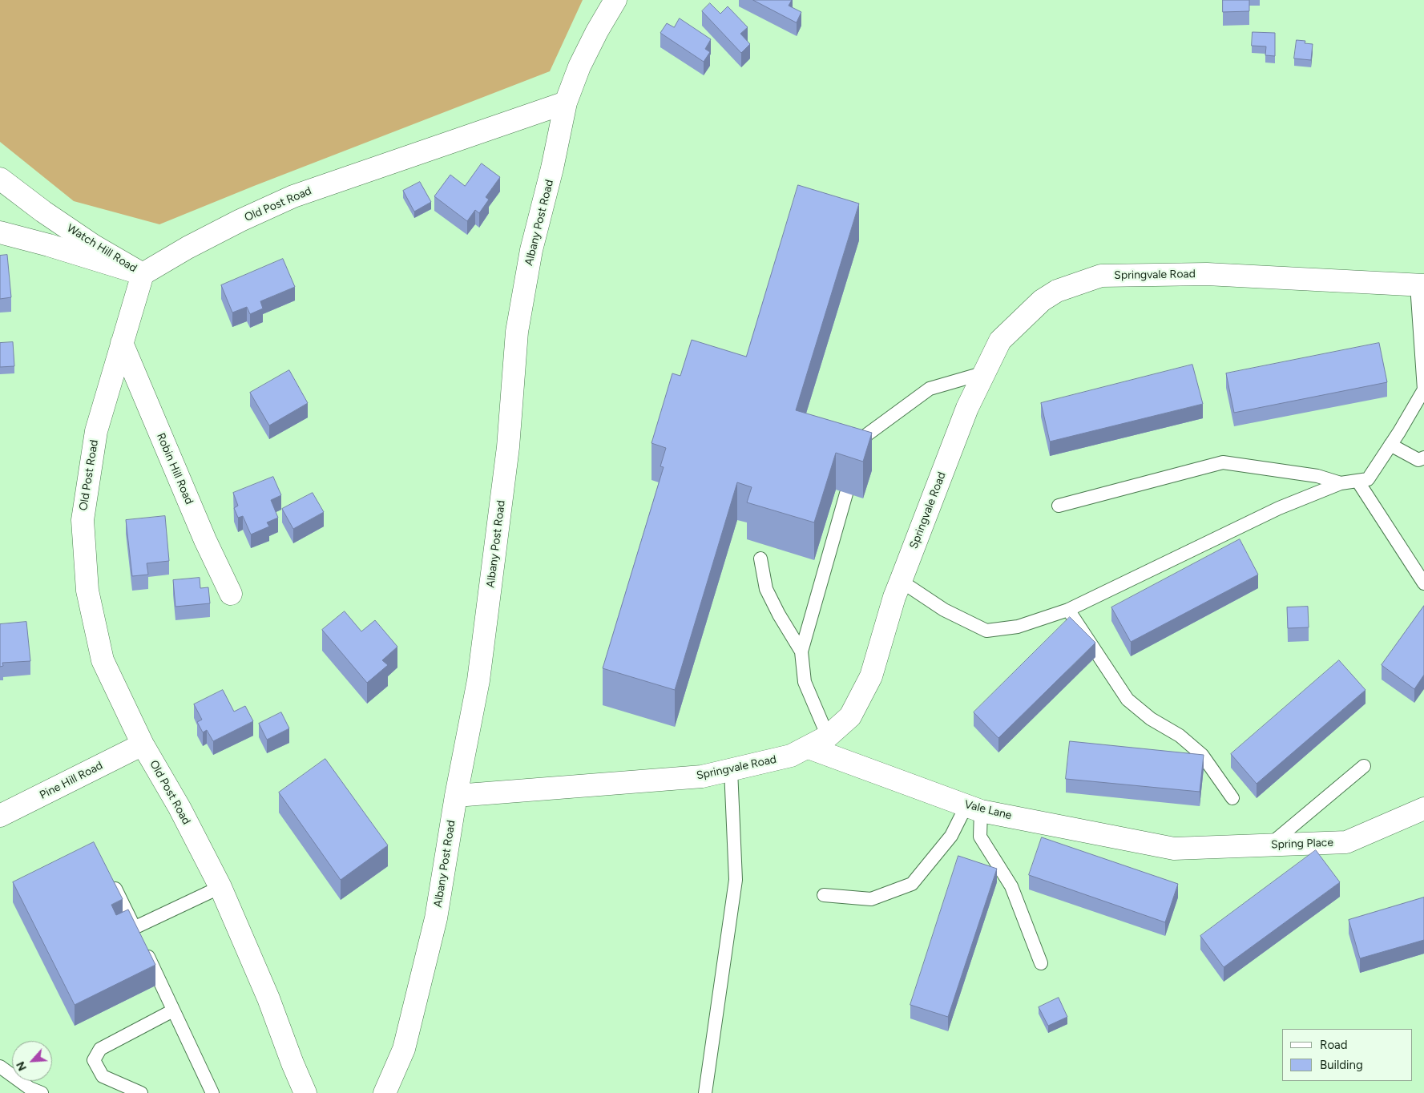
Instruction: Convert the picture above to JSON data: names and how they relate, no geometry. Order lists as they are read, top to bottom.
{
  "streets": {
    "street": [
      "Old Post Road",
      "Albany Post Road",
      "Watch Hill Road",
      "Springvale Road",
      "Robin Hill Road",
      "Pine Hill Road",
      "Vale Lane",
      "Spring Place"
    ]
  },
  "crossings": [
    ["Old Post Road", "Albany Post Road"],
    ["Old Post Road", "Watch Hill Road"],
    ["Old Post Road", "Robin Hill Road"],
    ["Old Post Road", "Pine Hill Road"],
    ["Albany Post Road", "Springvale Road"],
    ["Springvale Road", "Vale Lane"],
    ["Vale Lane", "Spring Place"]
  ],
  "legend": ["Road", "Building"],
  "north": "bottom left"
}
